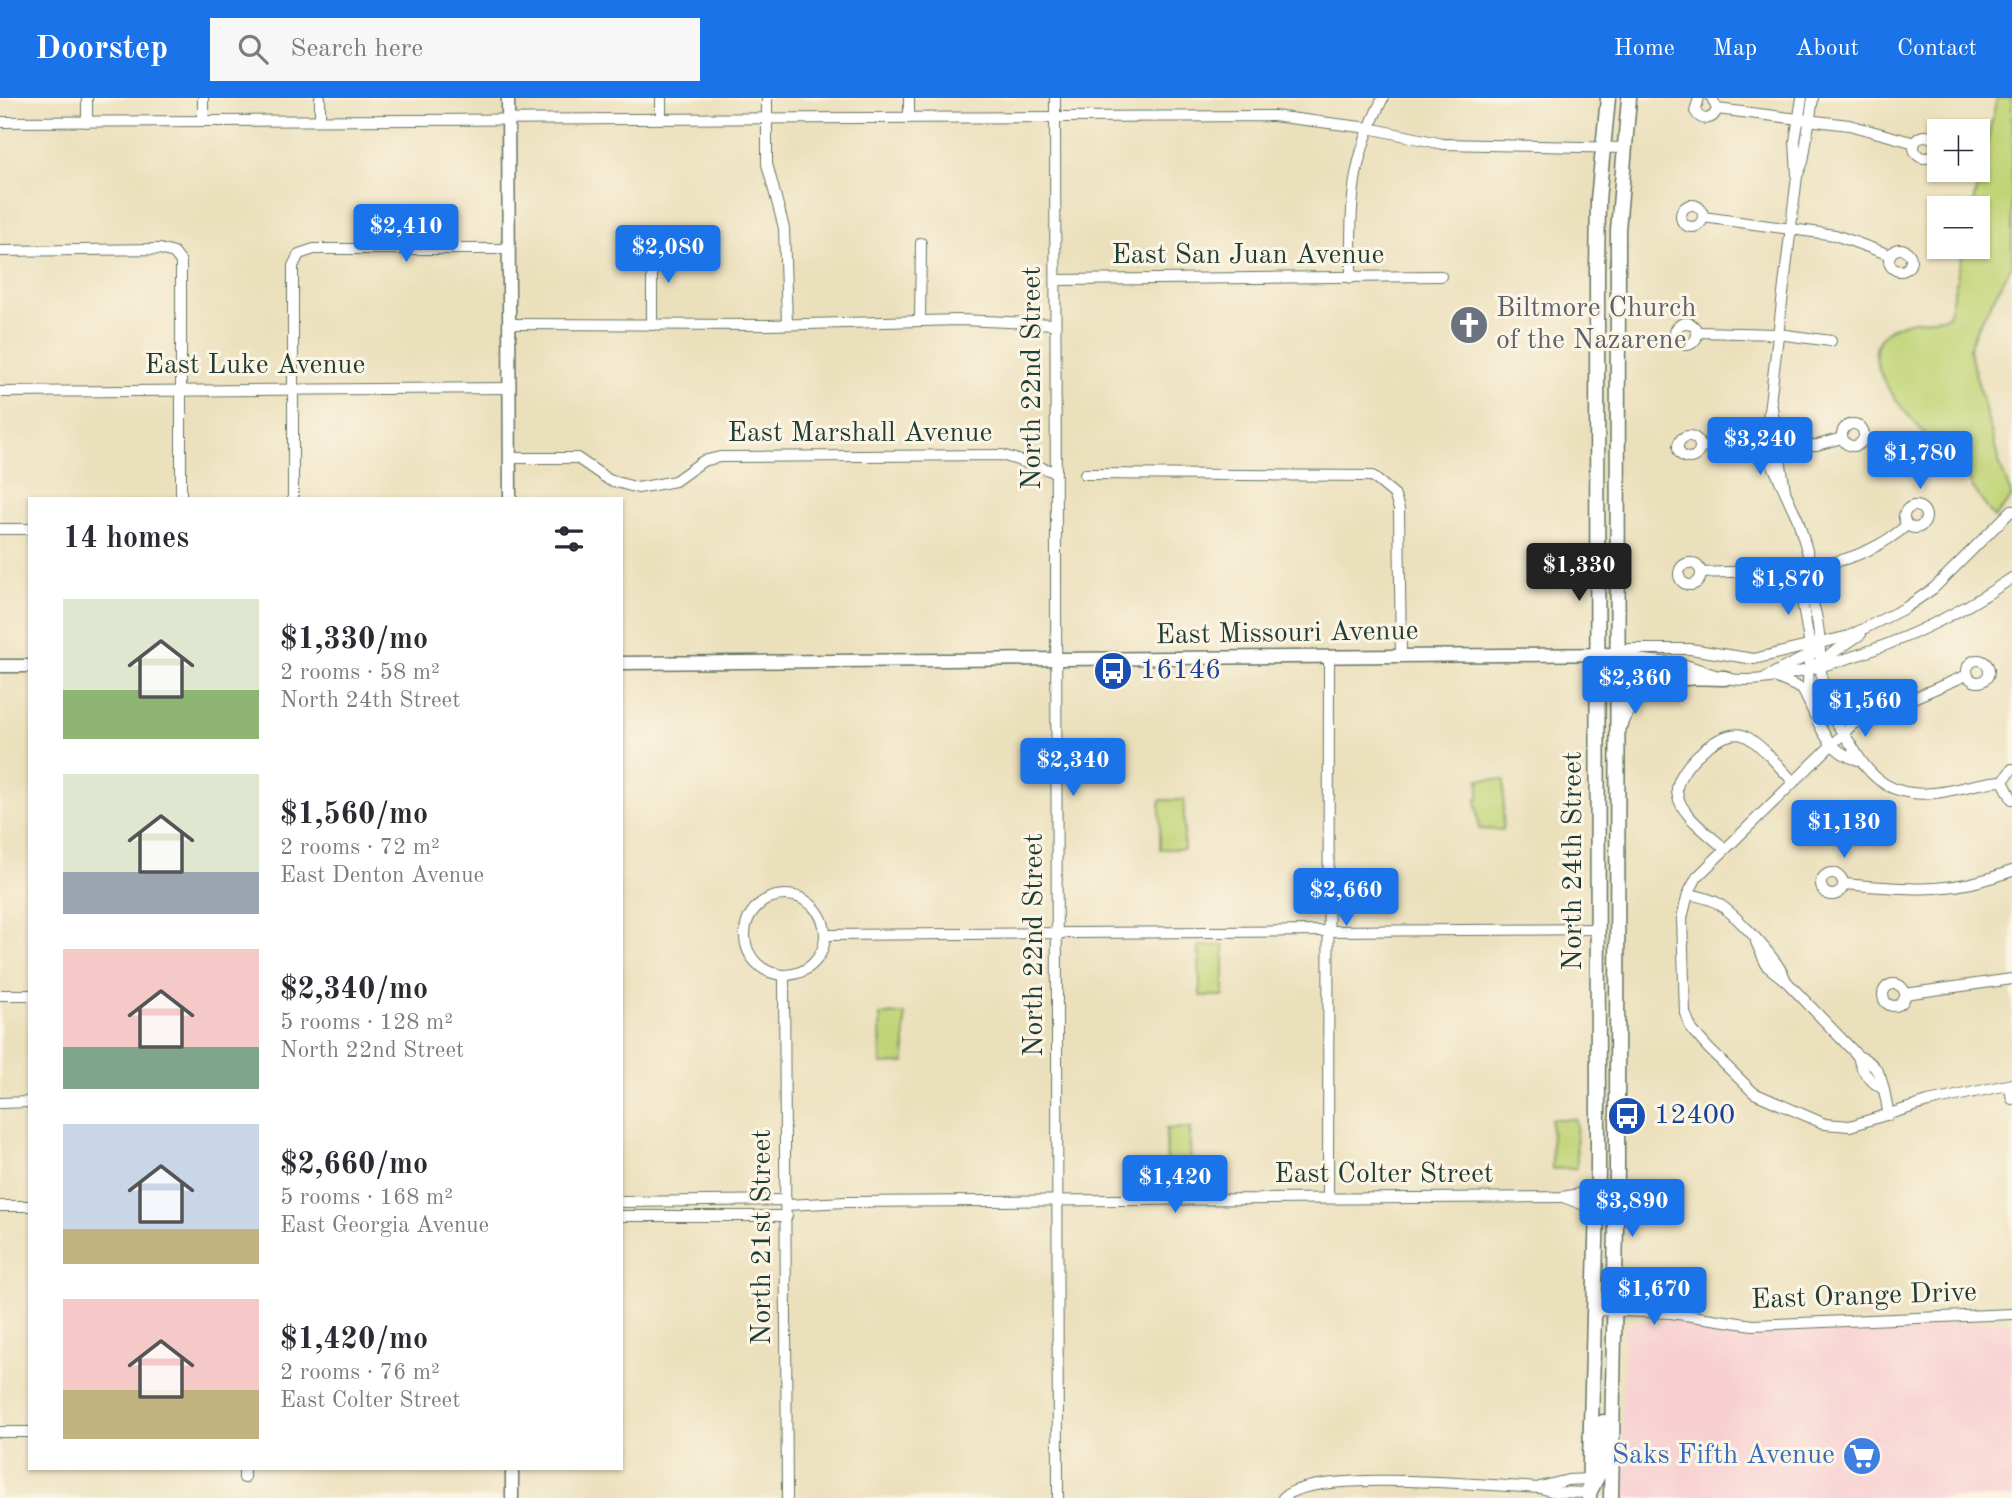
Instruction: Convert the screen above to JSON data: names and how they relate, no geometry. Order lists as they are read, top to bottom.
{
  "streets": {
    "main road": ["North 24th Street"],
    "street": [
      "East San Juan Avenue",
      "East Luke Avenue",
      "North 22nd Street",
      "East Marshall Avenue",
      "East Missouri Avenue",
      "East Colter Street",
      "North 21st Street",
      "East Orange Drive"
    ]
  },
  "crossings": [
    ["East San Juan Avenue", "North 22nd Street"],
    ["North 22nd Street", "East Marshall Avenue"],
    ["North 22nd Street", "East Missouri Avenue"],
    ["North 22nd Street", "East Colter Street"],
    ["East Missouri Avenue", "North 24th Street"],
    ["North 24th Street", "East Colter Street"],
    ["North 24th Street", "East Orange Drive"],
    ["East Colter Street", "North 21st Street"]
  ],
  "places": {
    "church": ["Biltmore Church of the Nazarene"],
    "bus stop": ["16146", "12400"],
    "supermarket": ["Saks Fifth Avenue"]
  },
  "page": {
    "header": "Doorstep",
    "search": "Search here",
    "nav": [
      "Home",
      "Map",
      "About",
      "Contact"
    ],
    "map_buttons": ["+", "−"],
    "price": [
      "$2,410",
      "$2,080",
      "$3,240",
      "$1,780",
      "$1,330",
      "$1,870",
      "$2,360",
      "$1,560",
      "$2,340",
      "$1,130",
      "$2,660",
      "$1,420",
      "$3,890",
      "$1,670"
    ],
    "heading": "14 homes",
    "list": [
      {
        "name": "$1,330/mo",
        "note": "2 rooms · 58 m² · North 24th Street"
      },
      {
        "name": "$1,560/mo",
        "note": "2 rooms · 72 m² · East Denton Avenue"
      },
      {
        "name": "$2,340/mo",
        "note": "5 rooms · 128 m² · North 22nd Street"
      },
      {
        "name": "$2,660/mo",
        "note": "5 rooms · 168 m² · East Georgia Avenue"
      },
      {
        "name": "$1,420/mo",
        "note": "2 rooms · 76 m² · East Colter Street"
      }
    ]
  }
}
